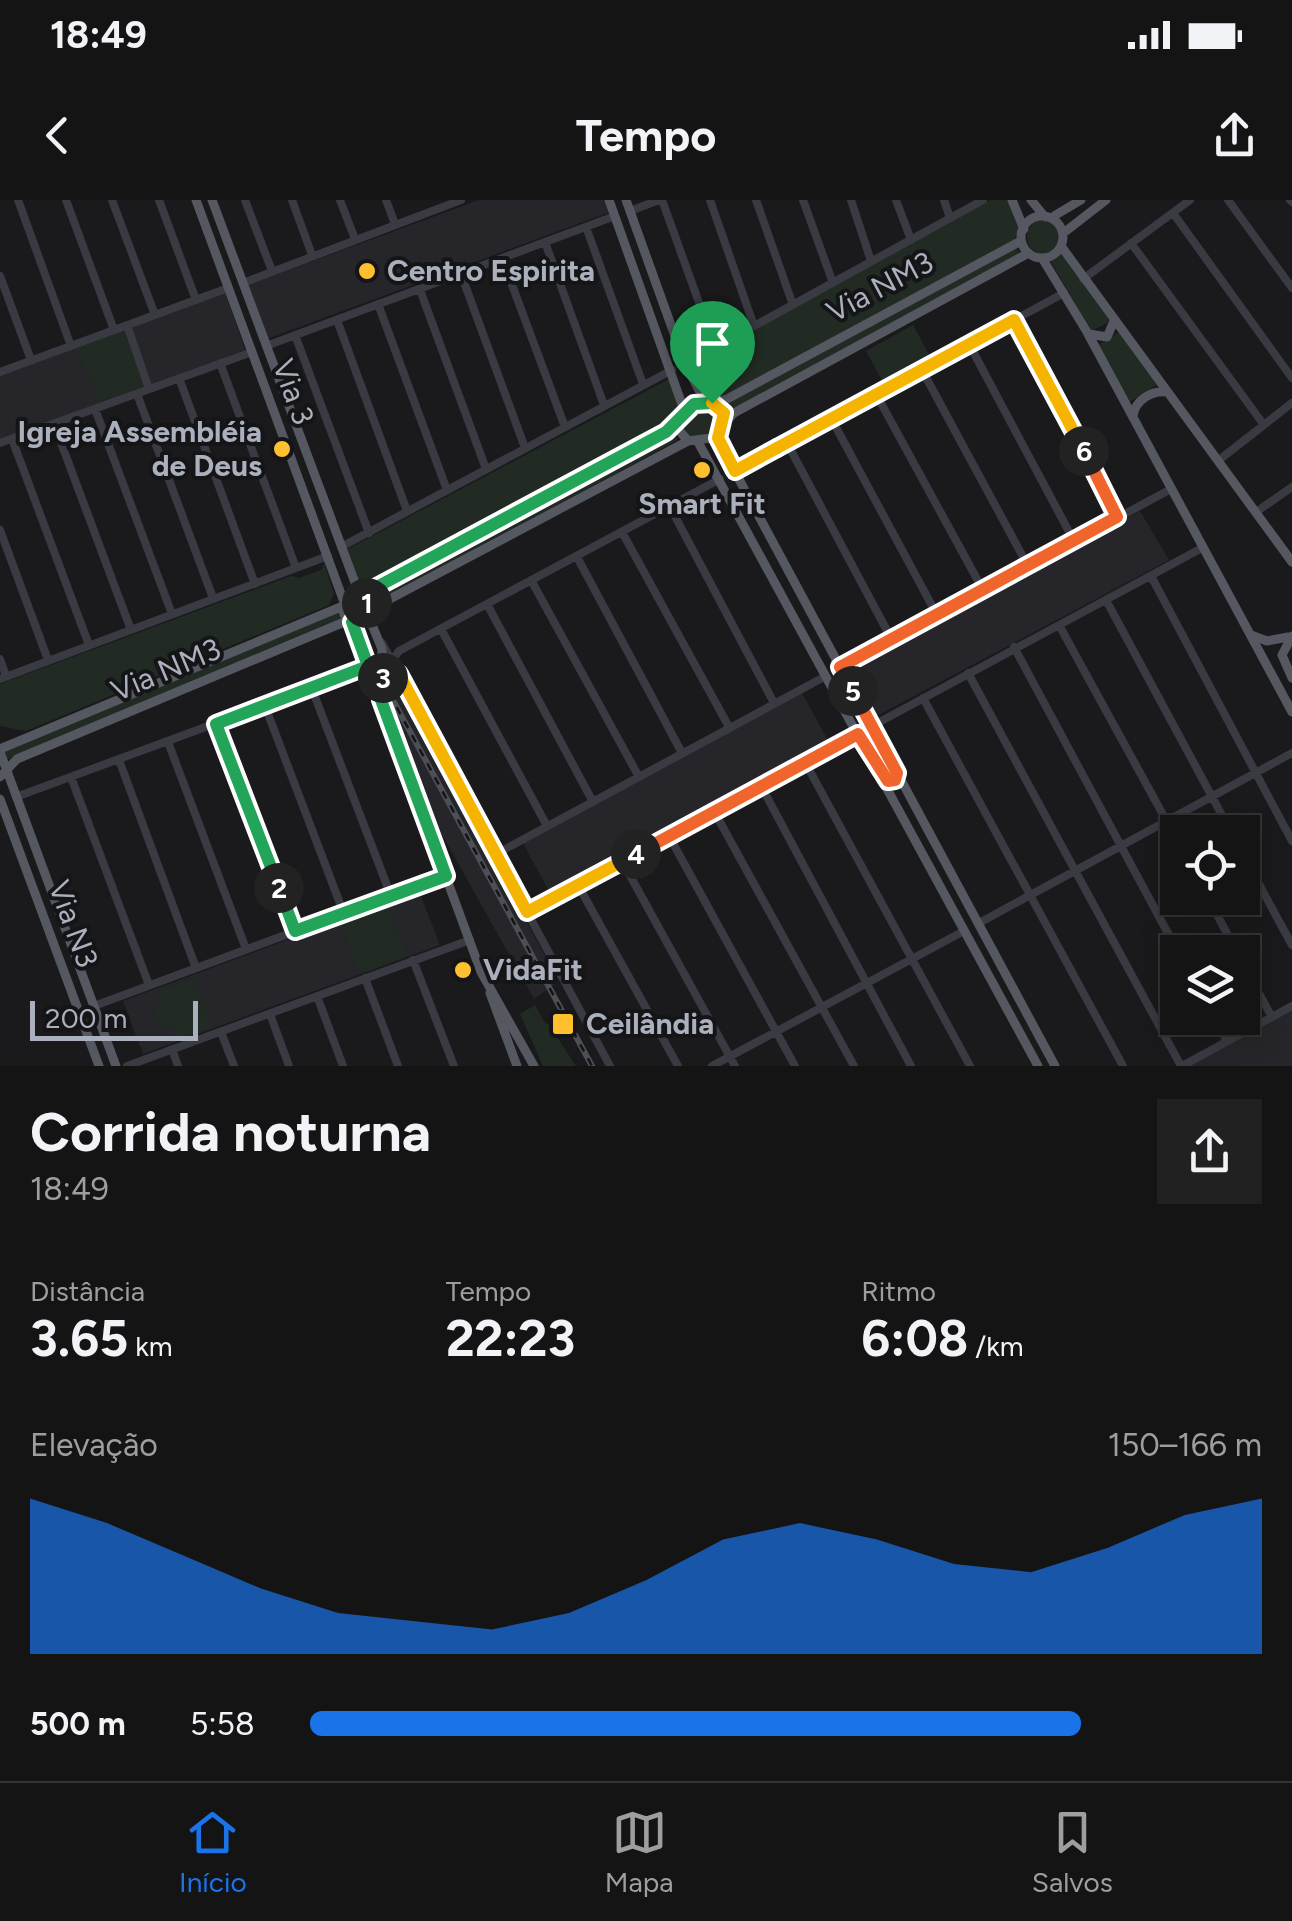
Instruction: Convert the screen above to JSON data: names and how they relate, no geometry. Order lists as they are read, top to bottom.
{
  "streets": {
    "main road": ["Via NM3", "Via 3", "Via N3"]
  },
  "crossings": [
    ["Via NM3", "Via 3"],
    ["Via NM3", "Via N3"]
  ],
  "places": {
    "other": [
      "Centro Espirita",
      "Igreja Assembléia de Deus",
      "Smart Fit",
      "VidaFit"
    ],
    "transit": ["Ceilândia"]
  },
  "scale_bar": "200 m",
  "page": {
    "status": "18:49",
    "header": "Tempo",
    "pins": [
      "6",
      "1",
      "3",
      "5",
      "4",
      "2"
    ],
    "scale": "200 m",
    "heading": ["Corrida noturna", "18:49"],
    "stats": [
      ["Distância", "3.65 km"],
      ["Tempo", "22:23"],
      ["Ritmo", "6:08 /km"]
    ],
    "chart": ["Elevação", "150–166 m"],
    "list": [
      {
        "name": "500 m",
        "note": "5:58"
      }
    ],
    "tabs": ["Início", "Mapa", "Salvos"]
  }
}
